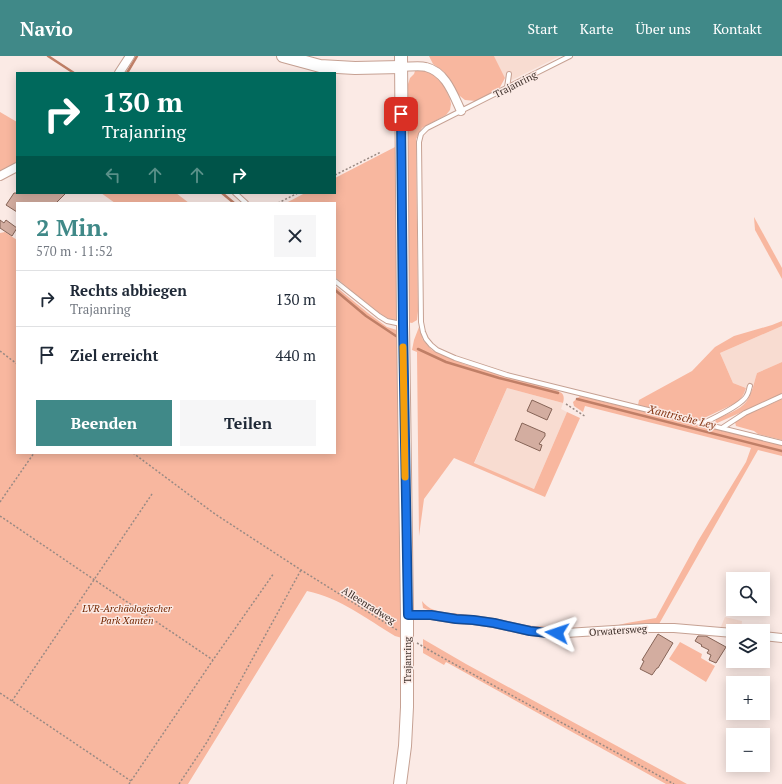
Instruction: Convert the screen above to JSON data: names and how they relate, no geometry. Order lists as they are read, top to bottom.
{
  "streets": {
    "main road": ["Trajanring"],
    "street": ["Orwatersweg"],
    "path": ["Alleenradweg"]
  },
  "crossings": [
    ["Trajanring", "Alleenradweg"],
    ["Trajanring", "Orwatersweg"]
  ],
  "water": ["Xantrische Ley"],
  "parks": ["LVR-Archäologischer Park Xanten"],
  "page": {
    "header": "Navio",
    "nav": [
      "Start",
      "Karte",
      "Über uns",
      "Kontakt"
    ],
    "turn": ["130 m", "Trajanring"],
    "heading": ["2 Min.", "570 m · 11:52"],
    "list": [
      {
        "name": "Rechts abbiegen",
        "note": "Trajanring",
        "value": "130 m"
      },
      {
        "name": "Ziel erreicht",
        "value": "440 m"
      }
    ],
    "buttons": ["Beenden", "Teilen"],
    "map_buttons": ["+", "−"]
  }
}
